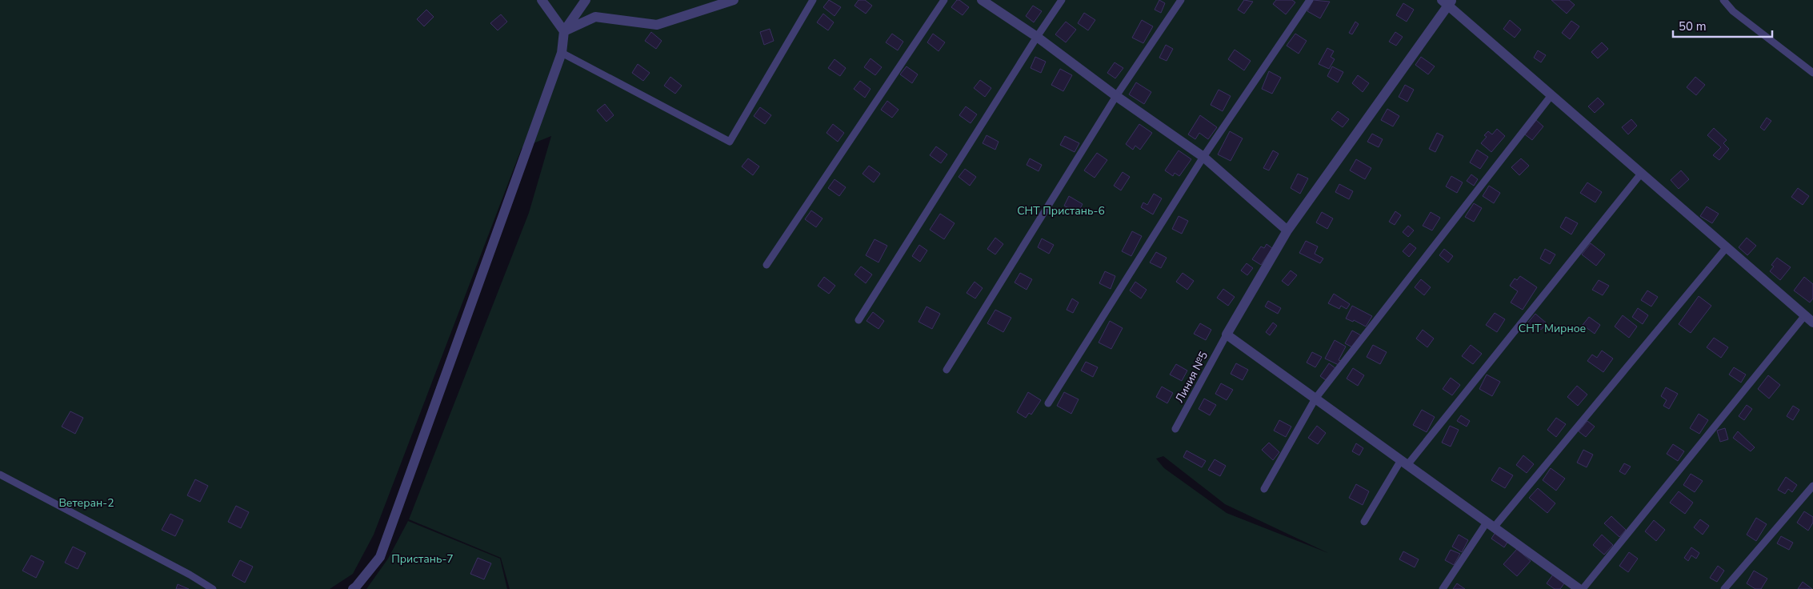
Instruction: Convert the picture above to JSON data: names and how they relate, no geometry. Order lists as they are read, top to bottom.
{
  "streets": {
    "lane": ["Линия №5"]
  },
  "parks": [
    "СНТ Пристань-6",
    "СНТ Мирное",
    "Ветеран-2",
    "Пристань-7"
  ],
  "scale_bar": "50 m"
}
